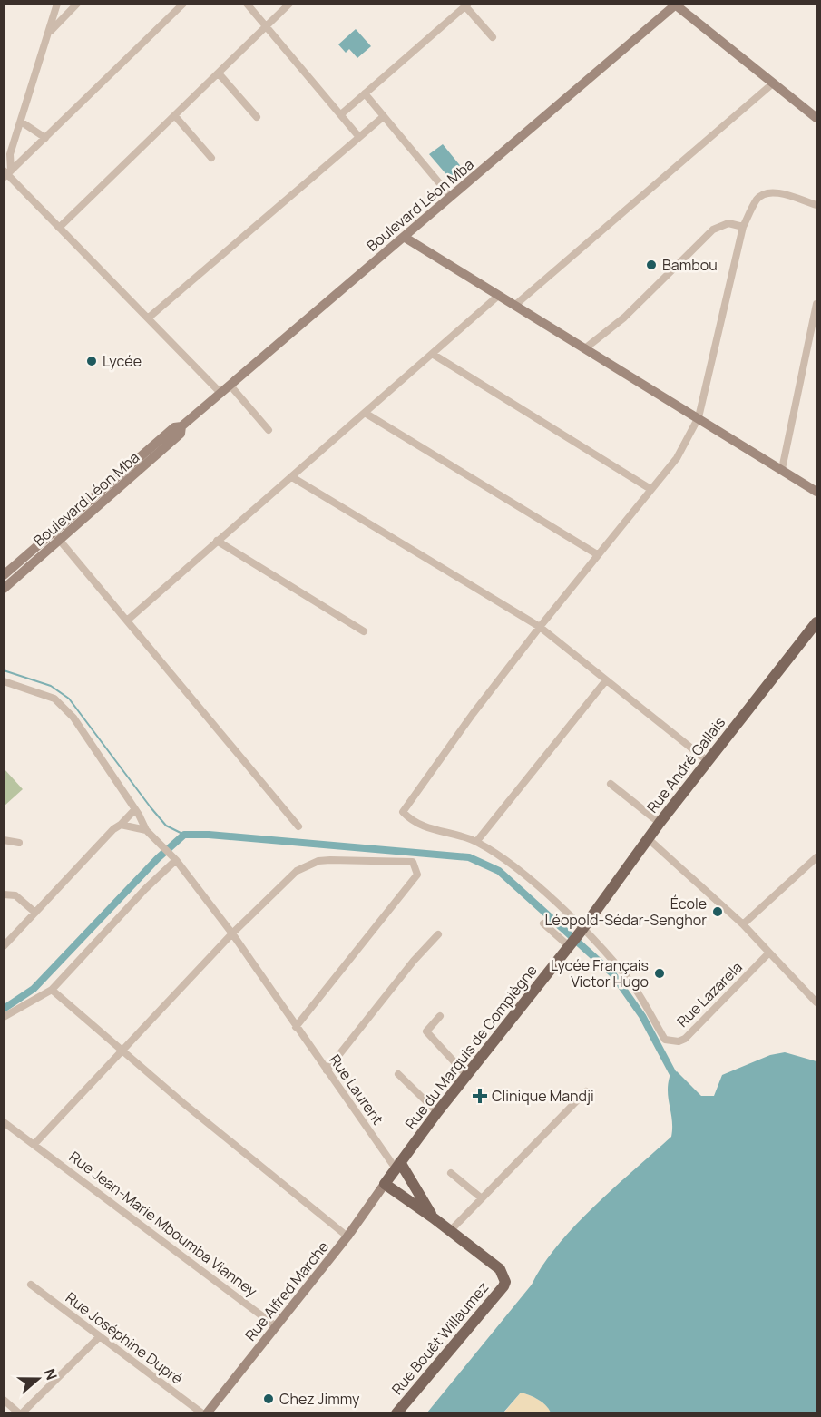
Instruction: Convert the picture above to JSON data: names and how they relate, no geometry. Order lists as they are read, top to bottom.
{
  "streets": {
    "main road": ["Rue André Gallais", "Rue du Marquis de Compiègne", "Rue Bouêt Willaumez"],
    "street": [
      "Boulevard Léon Mba",
      "Rue Lazarela",
      "Rue Laurent",
      "Rue Jean-Marie Mboumba Vianney",
      "Rue Alfred Marche",
      "Rue Joséphine Dupré"
    ]
  },
  "crossings": [
    ["Rue André Gallais", "Rue Lazarela"],
    ["Rue André Gallais", "Rue du Marquis de Compiègne"],
    ["Rue Lazarela", "Rue du Marquis de Compiègne"],
    ["Rue du Marquis de Compiègne", "Rue Laurent"],
    ["Rue du Marquis de Compiègne", "Rue Alfred Marche"],
    ["Rue du Marquis de Compiègne", "Rue Bouêt Willaumez"],
    ["Rue Jean-Marie Mboumba Vianney", "Rue Alfred Marche"],
    ["Rue Alfred Marche", "Rue Bouêt Willaumez"]
  ],
  "places": {
    "other": [
      "Bambou",
      "Lycée",
      "École Léopold-Sédar-Senghor",
      "Lycée Français Victor Hugo",
      "Chez Jimmy"
    ],
    "health": ["Clinique Mandji"]
  },
  "north": "right"
}
